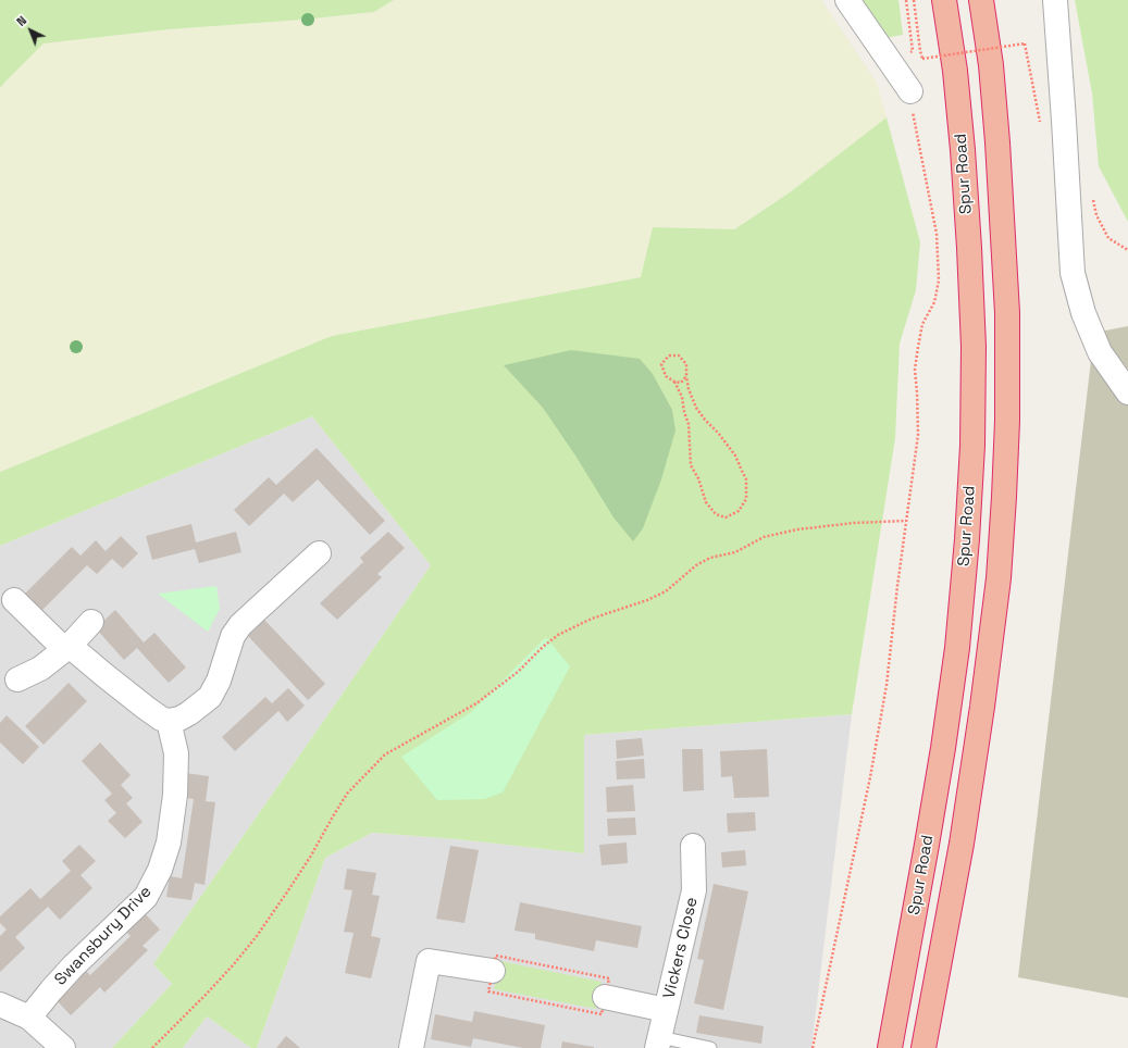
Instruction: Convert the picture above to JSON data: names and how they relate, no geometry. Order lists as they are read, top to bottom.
{
  "streets": {
    "highway": ["Spur Road"],
    "street": ["Swansbury Drive", "Vickers Close"]
  },
  "north": "top left"
}
